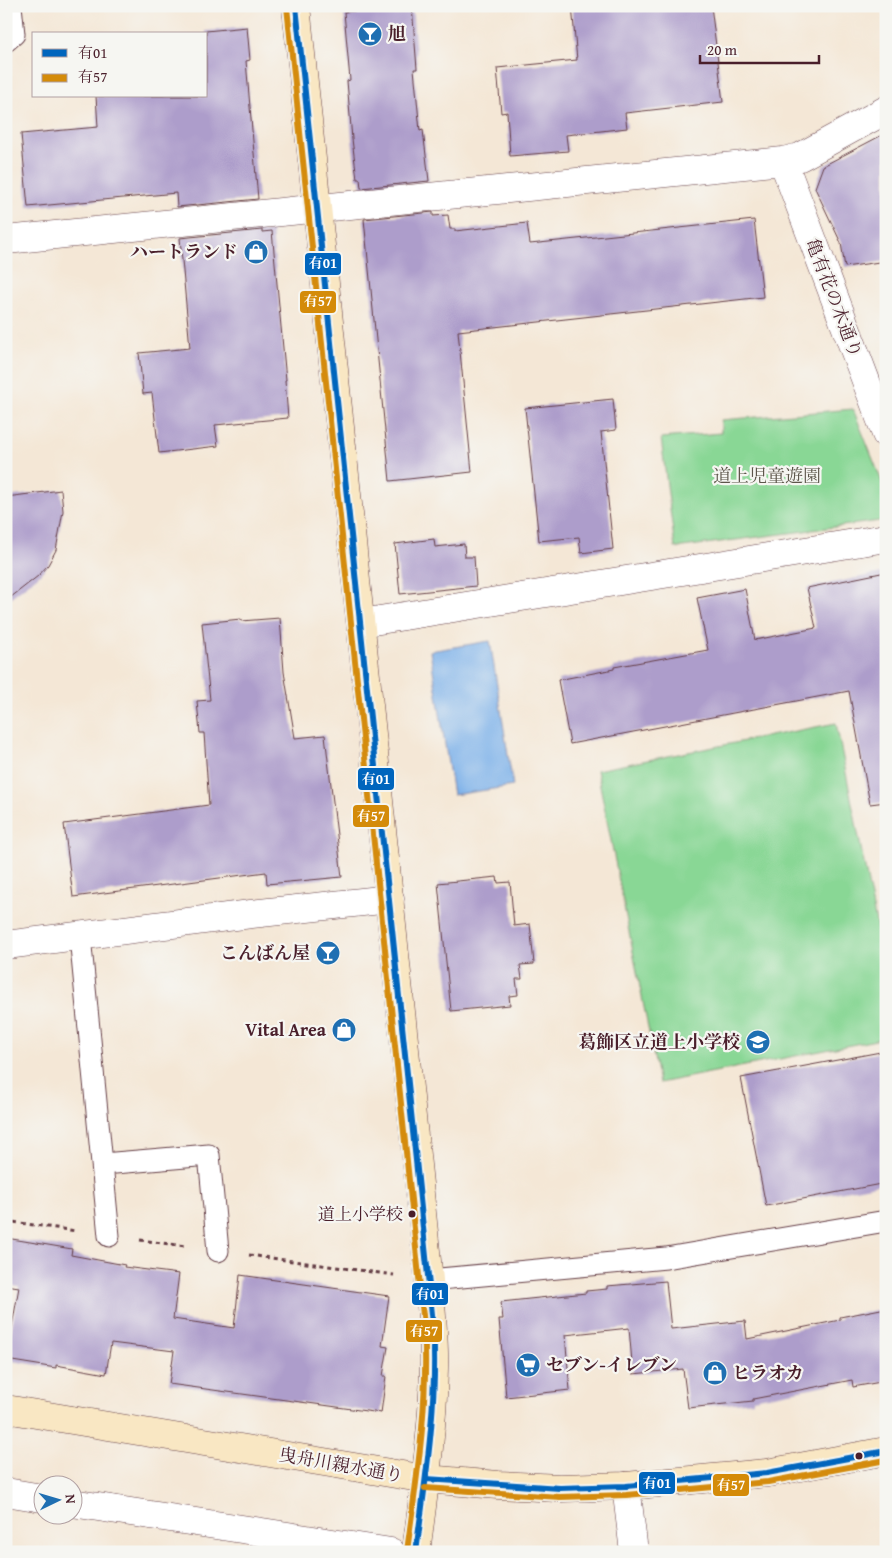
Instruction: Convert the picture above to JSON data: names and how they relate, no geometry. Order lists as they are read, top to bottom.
{
  "streets": {
    "main road": ["曳舟川親水通り"],
    "street": ["亀有花の木通り"]
  },
  "parks": ["道上児童遊園"],
  "places": {
    "bar": ["旭", "こんばん屋"],
    "shop": ["ハートランド", "Vital Area", "ヒラオカ"],
    "school or university": ["葛飾区立道上小学校"],
    "other": ["道上小学校"],
    "supermarket": ["セブン-イレブン"]
  },
  "lines": ["transit line 有01", "transit line 有57"],
  "legend": ["有01", "有57"],
  "scale_bar": "20 m",
  "north": "right"
}
